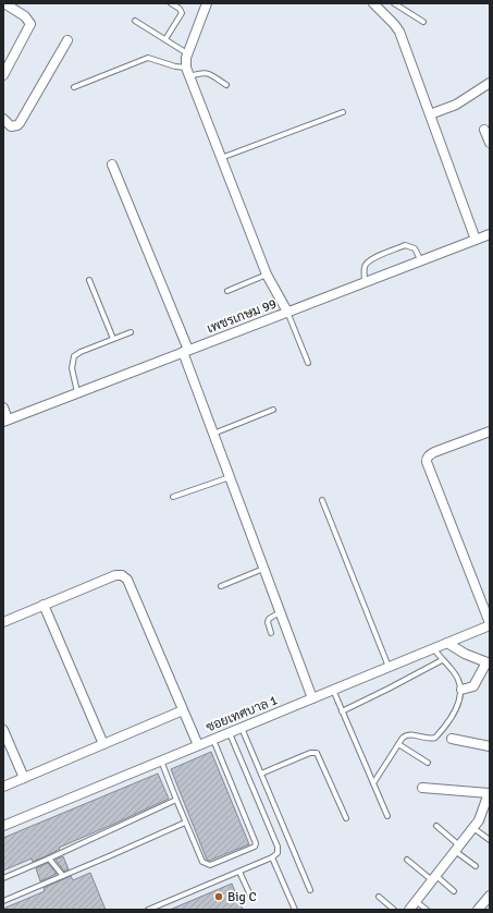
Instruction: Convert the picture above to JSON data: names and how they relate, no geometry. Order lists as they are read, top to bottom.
{
  "streets": {
    "street": ["เพชรเกษม 99", "ซอยเทศบาล 1"]
  },
  "places": ["Big C"]
}
